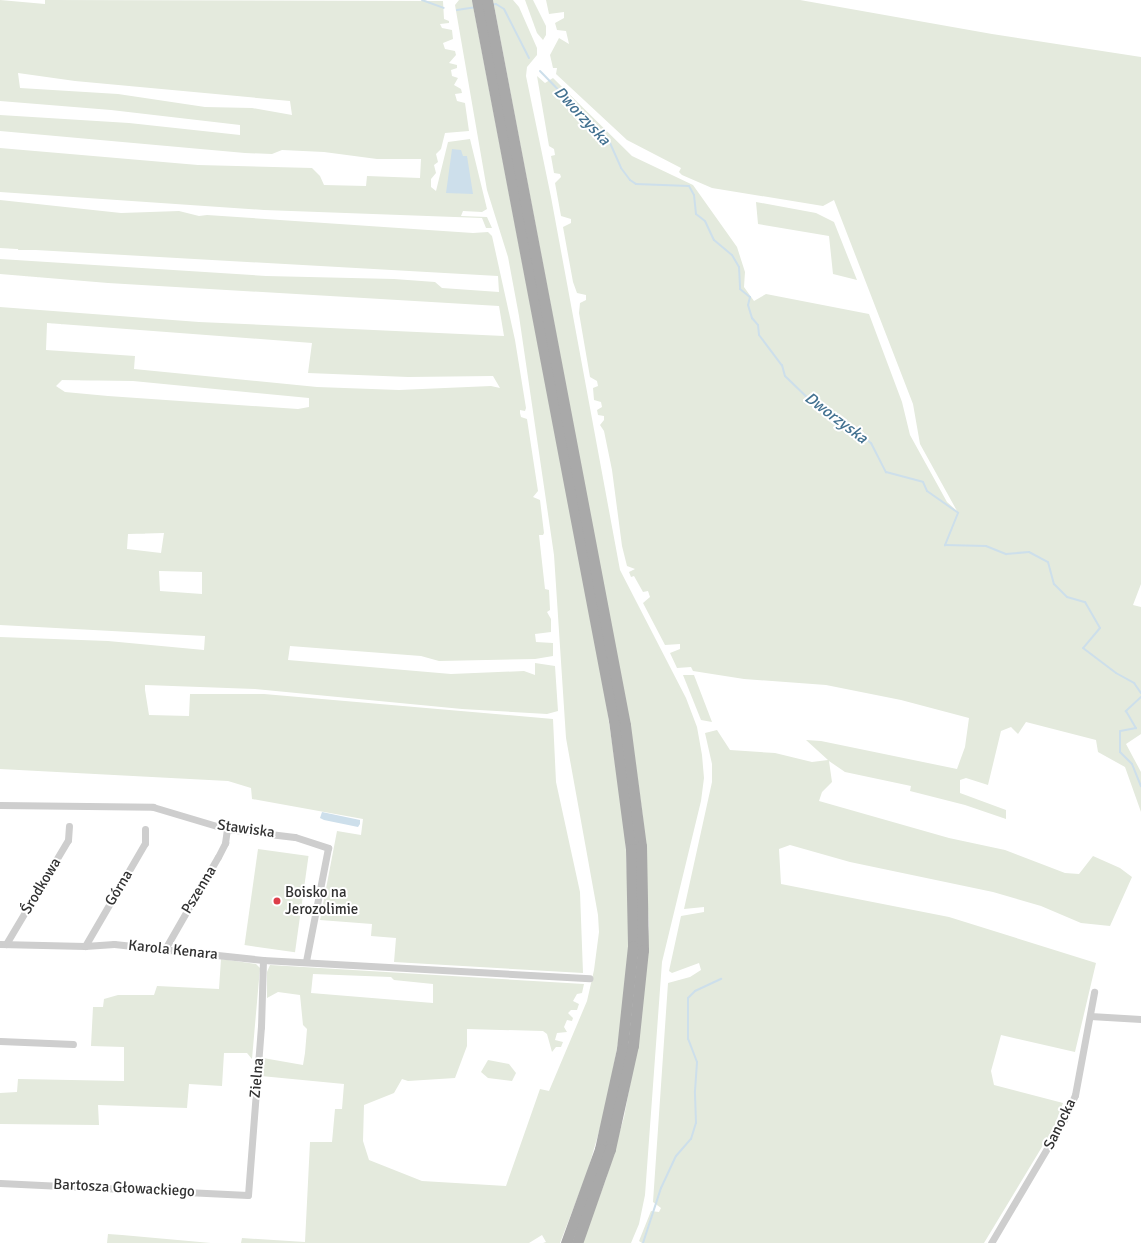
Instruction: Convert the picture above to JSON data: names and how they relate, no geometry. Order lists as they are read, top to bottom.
{
  "streets": {
    "street": [
      "Stawiska",
      "Środkowa",
      "Górna",
      "Pszenna",
      "Karola Kenara",
      "Zielna",
      "Sanocka",
      "Bartosza Głowackiego"
    ]
  },
  "crossings": [
    ["Stawiska", "Pszenna"],
    ["Stawiska", "Karola Kenara"],
    ["Środkowa", "Karola Kenara"],
    ["Górna", "Karola Kenara"],
    ["Pszenna", "Karola Kenara"],
    ["Karola Kenara", "Zielna"],
    ["Zielna", "Bartosza Głowackiego"]
  ],
  "water": ["Dworzyska"],
  "places": ["Boisko na Jerozolimie"]
}
